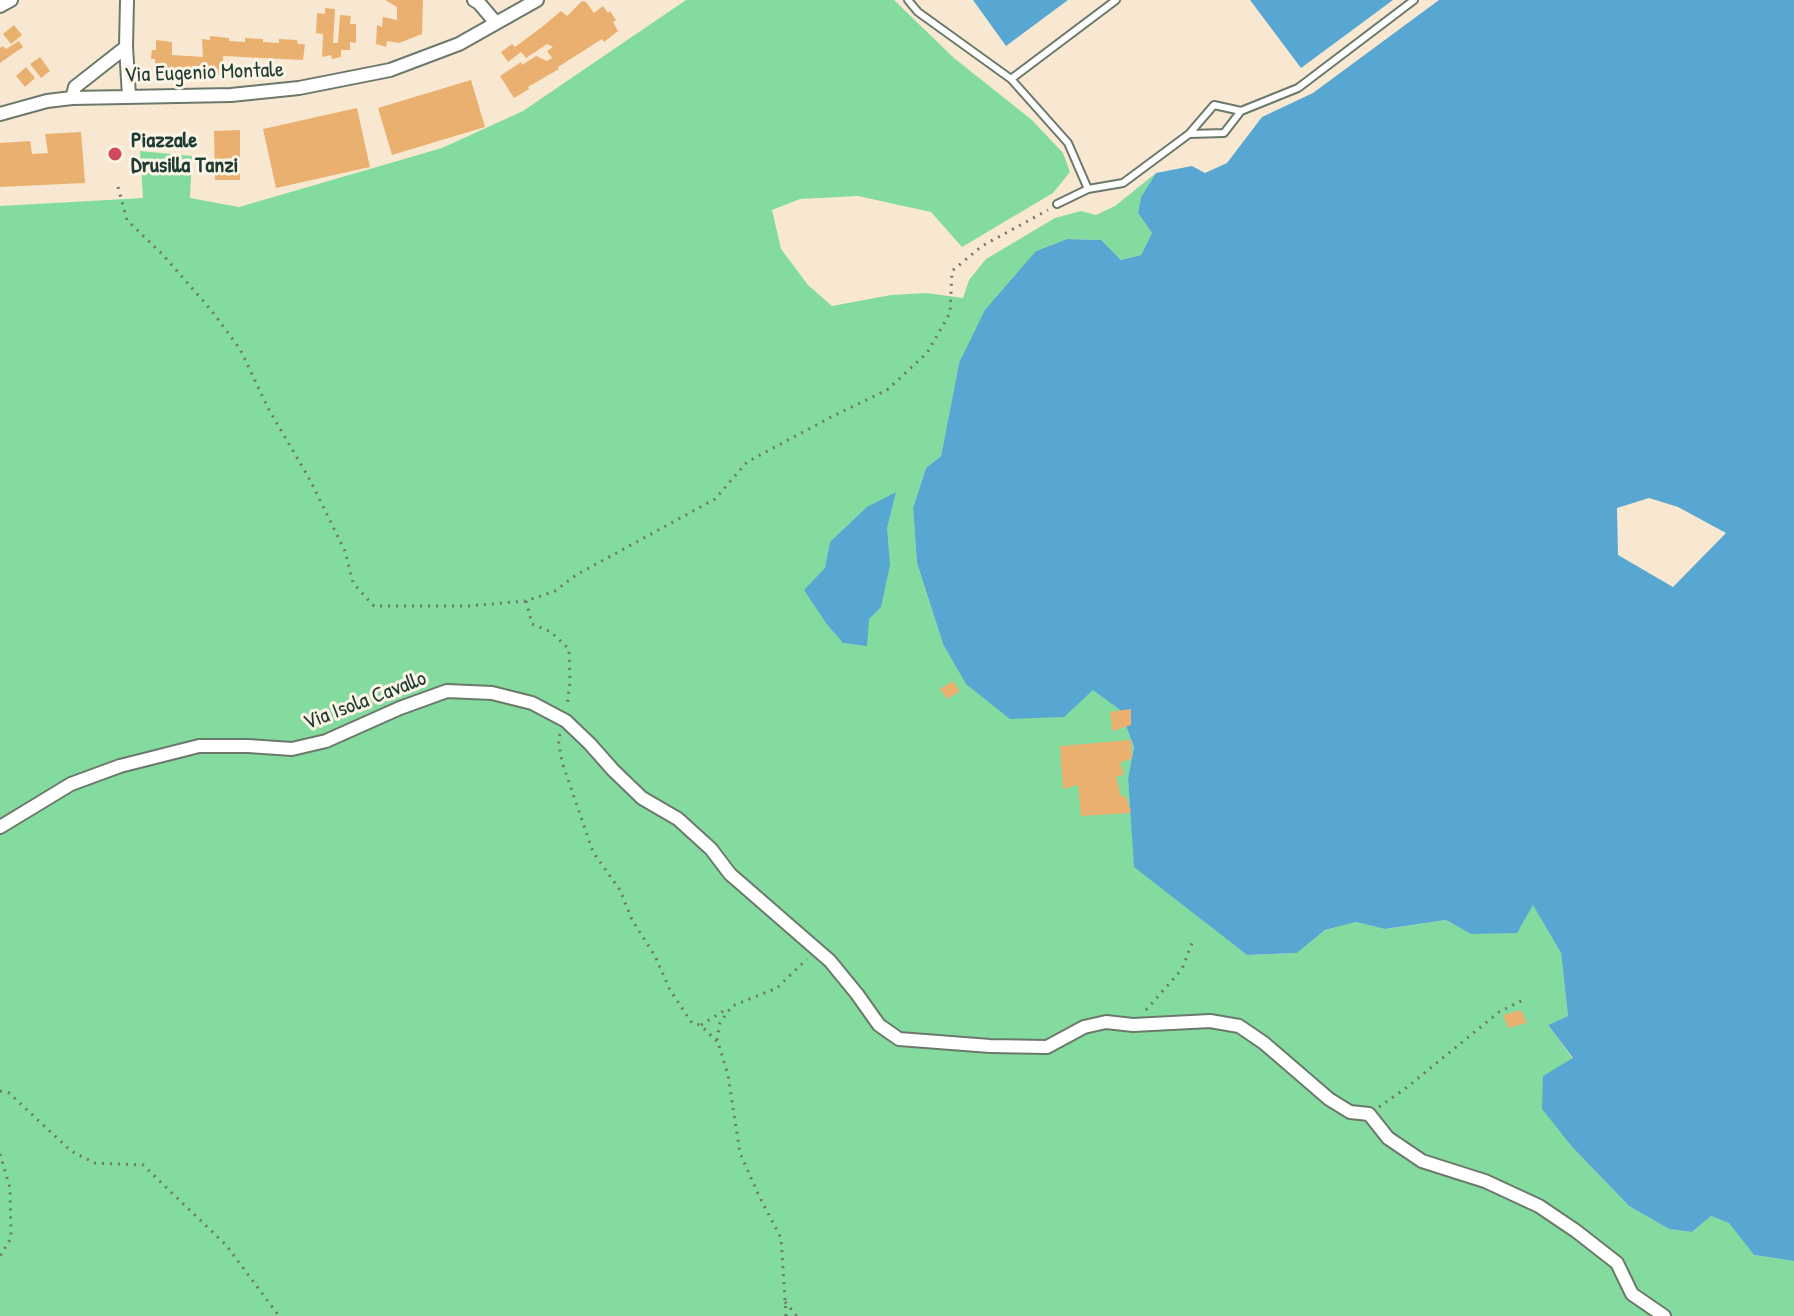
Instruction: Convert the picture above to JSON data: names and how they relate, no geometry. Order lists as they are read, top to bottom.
{
  "streets": {
    "street": ["Via Eugenio Montale", "Via Isola Cavallo"]
  },
  "places": ["Piazzale Drusilla Tanzi"]
}
